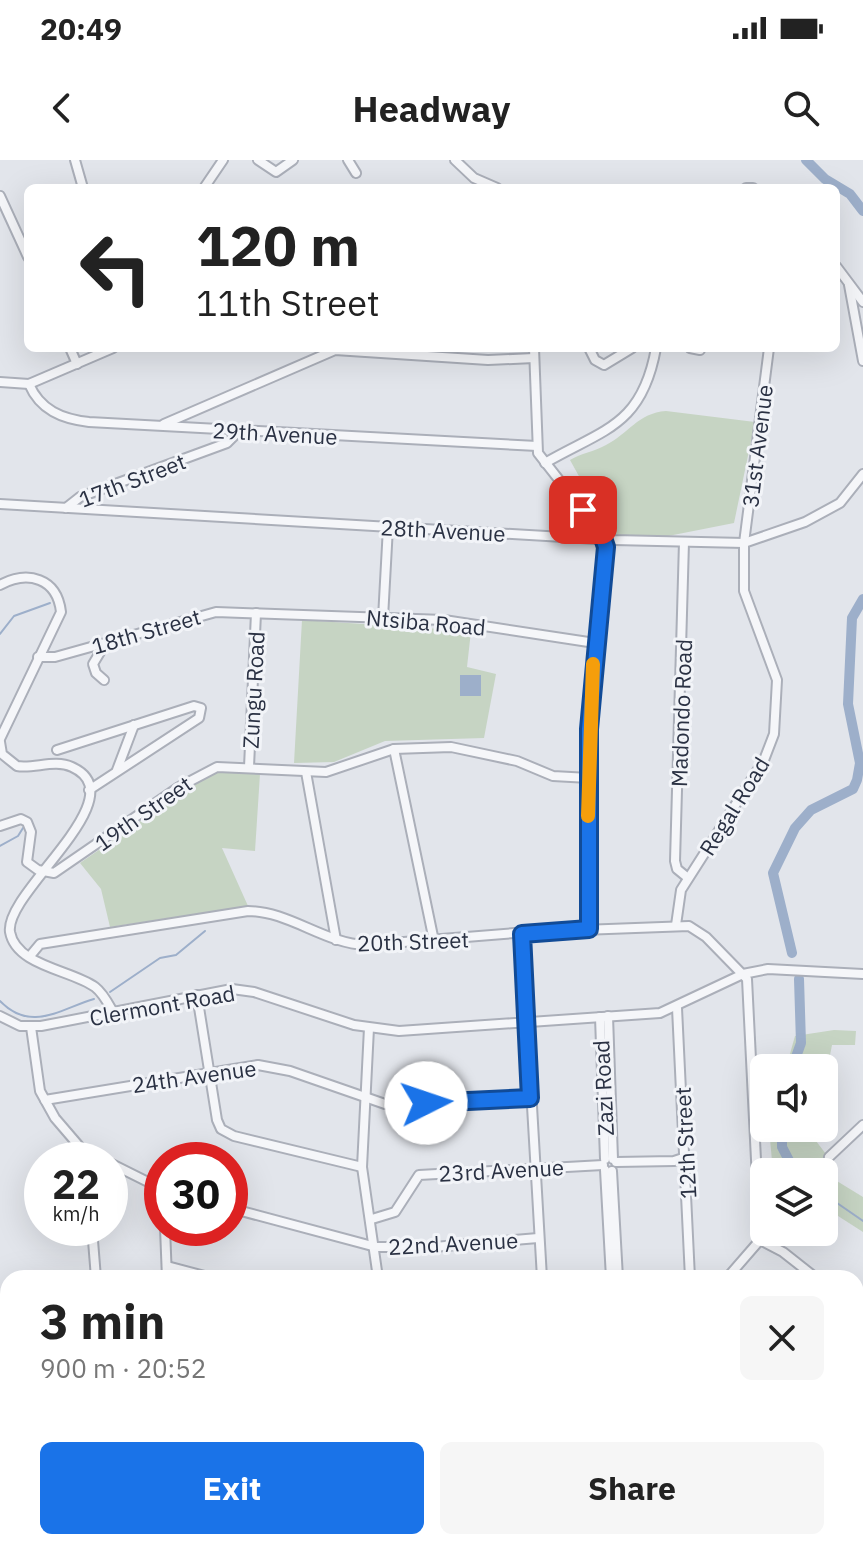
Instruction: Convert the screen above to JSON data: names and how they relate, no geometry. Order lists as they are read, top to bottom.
{
  "streets": {
    "street": [
      "29th Avenue",
      "31st Avenue",
      "17th Street",
      "28th Avenue",
      "Ntsiba Road",
      "18th Street",
      "Zungu Road",
      "Madondo Road",
      "Regal Road",
      "19th Street",
      "20th Street",
      "Clermont Road",
      "24th Avenue",
      "Zazi Road",
      "12th Street",
      "23rd Avenue",
      "22nd Avenue"
    ]
  },
  "crossings": [
    ["29th Avenue", "17th Street"],
    ["31st Avenue", "28th Avenue"],
    ["31st Avenue", "Regal Road"],
    ["17th Street", "28th Avenue"],
    ["28th Avenue", "Madondo Road"],
    ["28th Avenue", "Regal Road"],
    ["Ntsiba Road", "18th Street"],
    ["Ntsiba Road", "Zungu Road"],
    ["18th Street", "Zungu Road"],
    ["Zungu Road", "19th Street"],
    ["Madondo Road", "Regal Road"],
    ["Regal Road", "20th Street"],
    ["20th Street", "Clermont Road"],
    ["Clermont Road", "Zazi Road"],
    ["Clermont Road", "12th Street"],
    ["Zazi Road", "23rd Avenue"],
    ["12th Street", "23rd Avenue"]
  ],
  "page": {
    "status": "20:49",
    "header": "Headway",
    "turn": ["120 m", "11th Street"],
    "speed": "22 km/h",
    "limit": "30",
    "heading": ["3 min", "900 m · 20:52"],
    "buttons": ["Exit", "Share"]
  }
}
